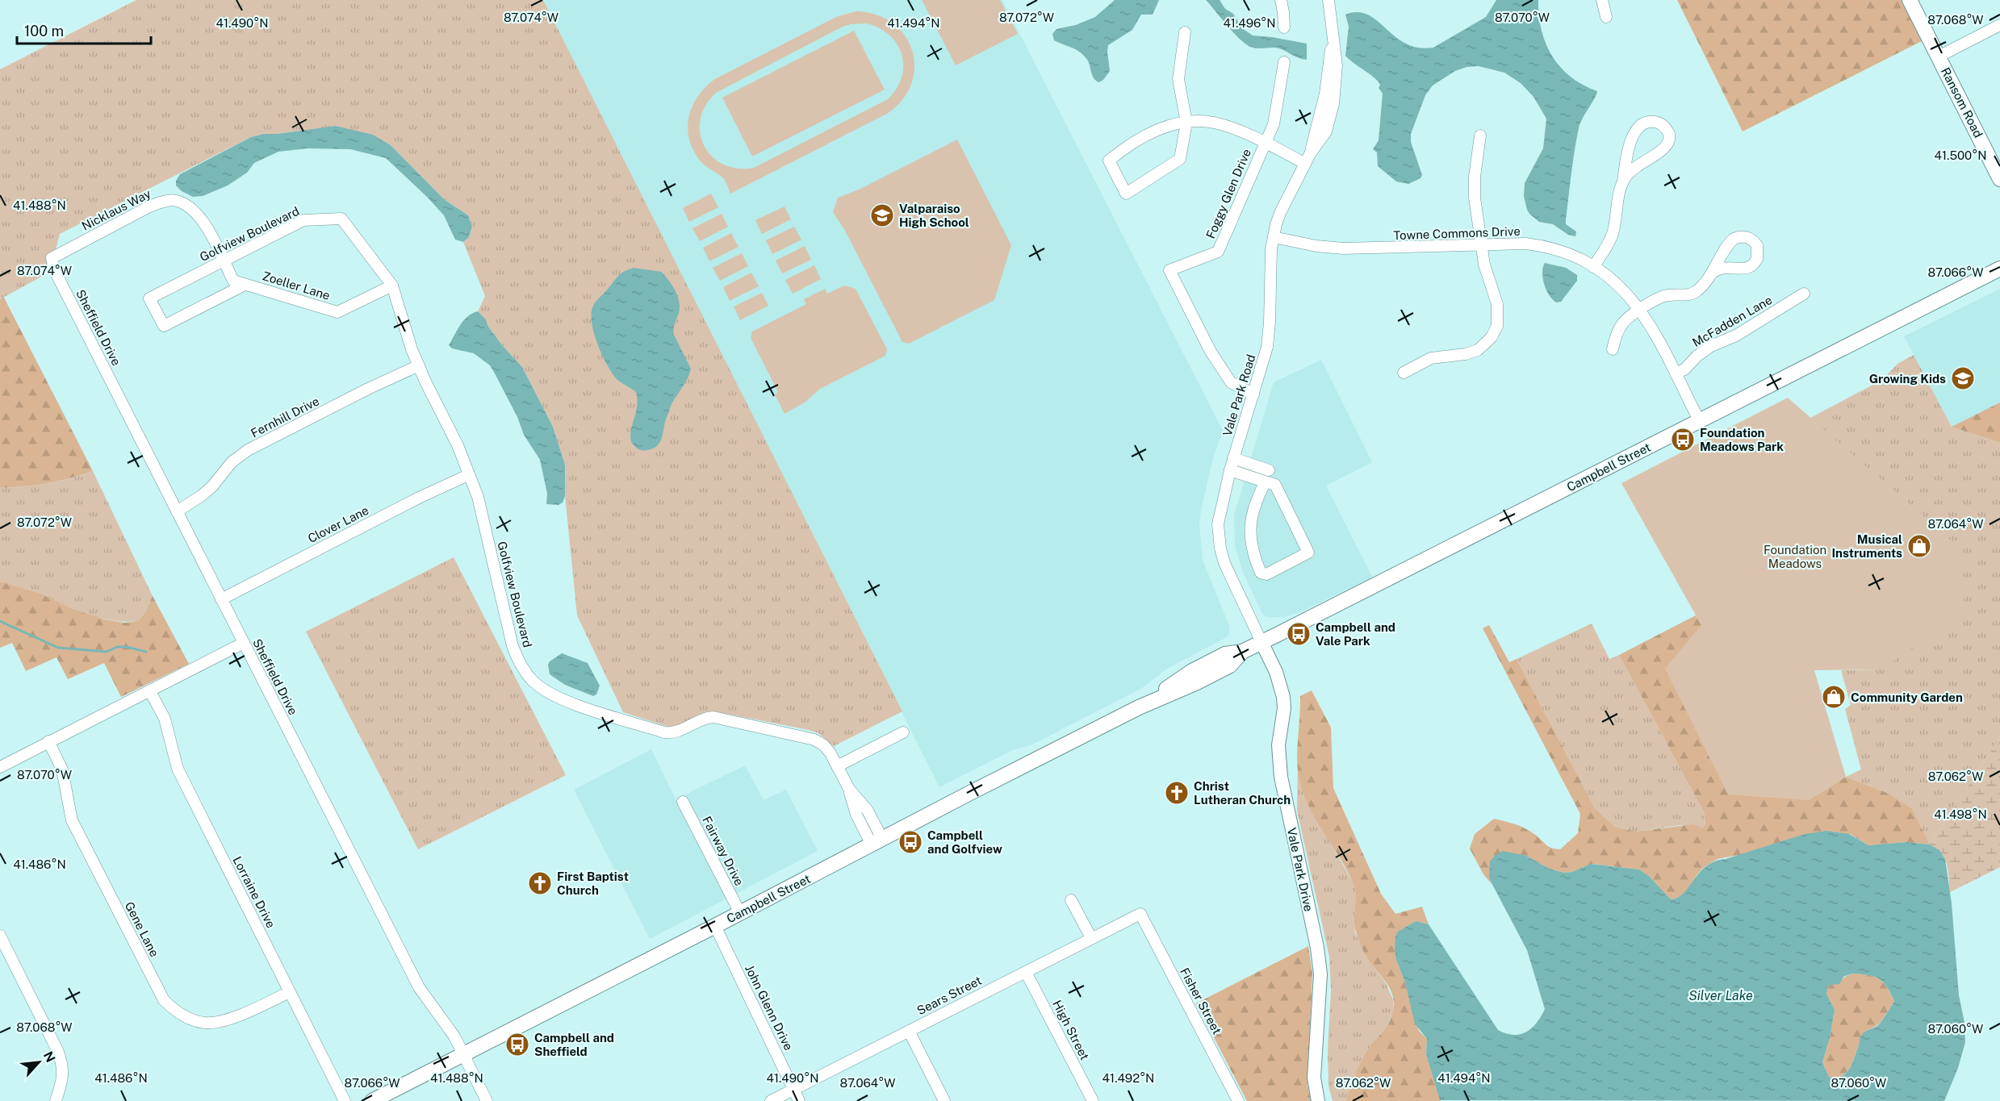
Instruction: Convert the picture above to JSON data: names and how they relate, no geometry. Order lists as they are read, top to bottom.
{
  "streets": {
    "main road": ["Ransom Road", "Campbell Street"],
    "street": [
      "Foggy Glen Drive",
      "Nicklaus Way",
      "Towne Commons Drive",
      "Golfview Boulevard",
      "Zoeller Lane",
      "McFadden Lane",
      "Sheffield Drive",
      "Vale Park Road",
      "Fernhill Drive",
      "Clover Lane",
      "Fairway Drive",
      "Vale Park Drive",
      "Lorraine Drive",
      "Gene Lane",
      "Sears Street",
      "Fisher Street",
      "John Glenn Drive",
      "High Street"
    ]
  },
  "crossings": [
    ["Foggy Glen Drive", "Vale Park Road"],
    ["Nicklaus Way", "Golfview Boulevard"],
    ["Nicklaus Way", "Zoeller Lane"],
    ["Nicklaus Way", "Sheffield Drive"],
    ["Towne Commons Drive", "McFadden Lane"],
    ["Towne Commons Drive", "Vale Park Road"],
    ["Towne Commons Drive", "Campbell Street"],
    ["Golfview Boulevard", "Zoeller Lane"],
    ["Golfview Boulevard", "Fernhill Drive"],
    ["Golfview Boulevard", "Campbell Street"],
    ["Golfview Boulevard", "Clover Lane"],
    ["Sheffield Drive", "Fernhill Drive"],
    ["Sheffield Drive", "Campbell Street"],
    ["Sheffield Drive", "Clover Lane"],
    ["Vale Park Road", "Campbell Street"],
    ["Vale Park Road", "Vale Park Drive"],
    ["Campbell Street", "Fairway Drive"],
    ["Campbell Street", "Vale Park Drive"],
    ["Campbell Street", "John Glenn Drive"],
    ["Lorraine Drive", "Gene Lane"],
    ["Sears Street", "Fisher Street"],
    ["Sears Street", "John Glenn Drive"],
    ["Sears Street", "High Street"]
  ],
  "water": ["Silver Lake"],
  "parks": ["Foundation Meadows"],
  "places": {
    "school or university": ["Valparaiso High School", "Growing Kids"],
    "bus stop": [
      "Foundation Meadows Park",
      "Campbell and Vale Park",
      "Campbell and Golfview",
      "Campbell and Sheffield"
    ],
    "shop": ["Musical Instruments", "Community Garden"],
    "church": ["Christ Lutheran Church", "First Baptist Church"]
  },
  "scale_bar": "100 m",
  "north": "top right",
  "coordinates": [
    "87.074°W",
    "87.072°W",
    "87.070°W",
    "87.068°W",
    "41.490°N",
    "41.494°N",
    "41.496°N",
    "41.500°N",
    "41.488°N",
    "87.066°W",
    "87.064°W",
    "87.062°W",
    "41.498°N",
    "41.486°N",
    "87.060°W",
    "41.492°N"
  ]
}
